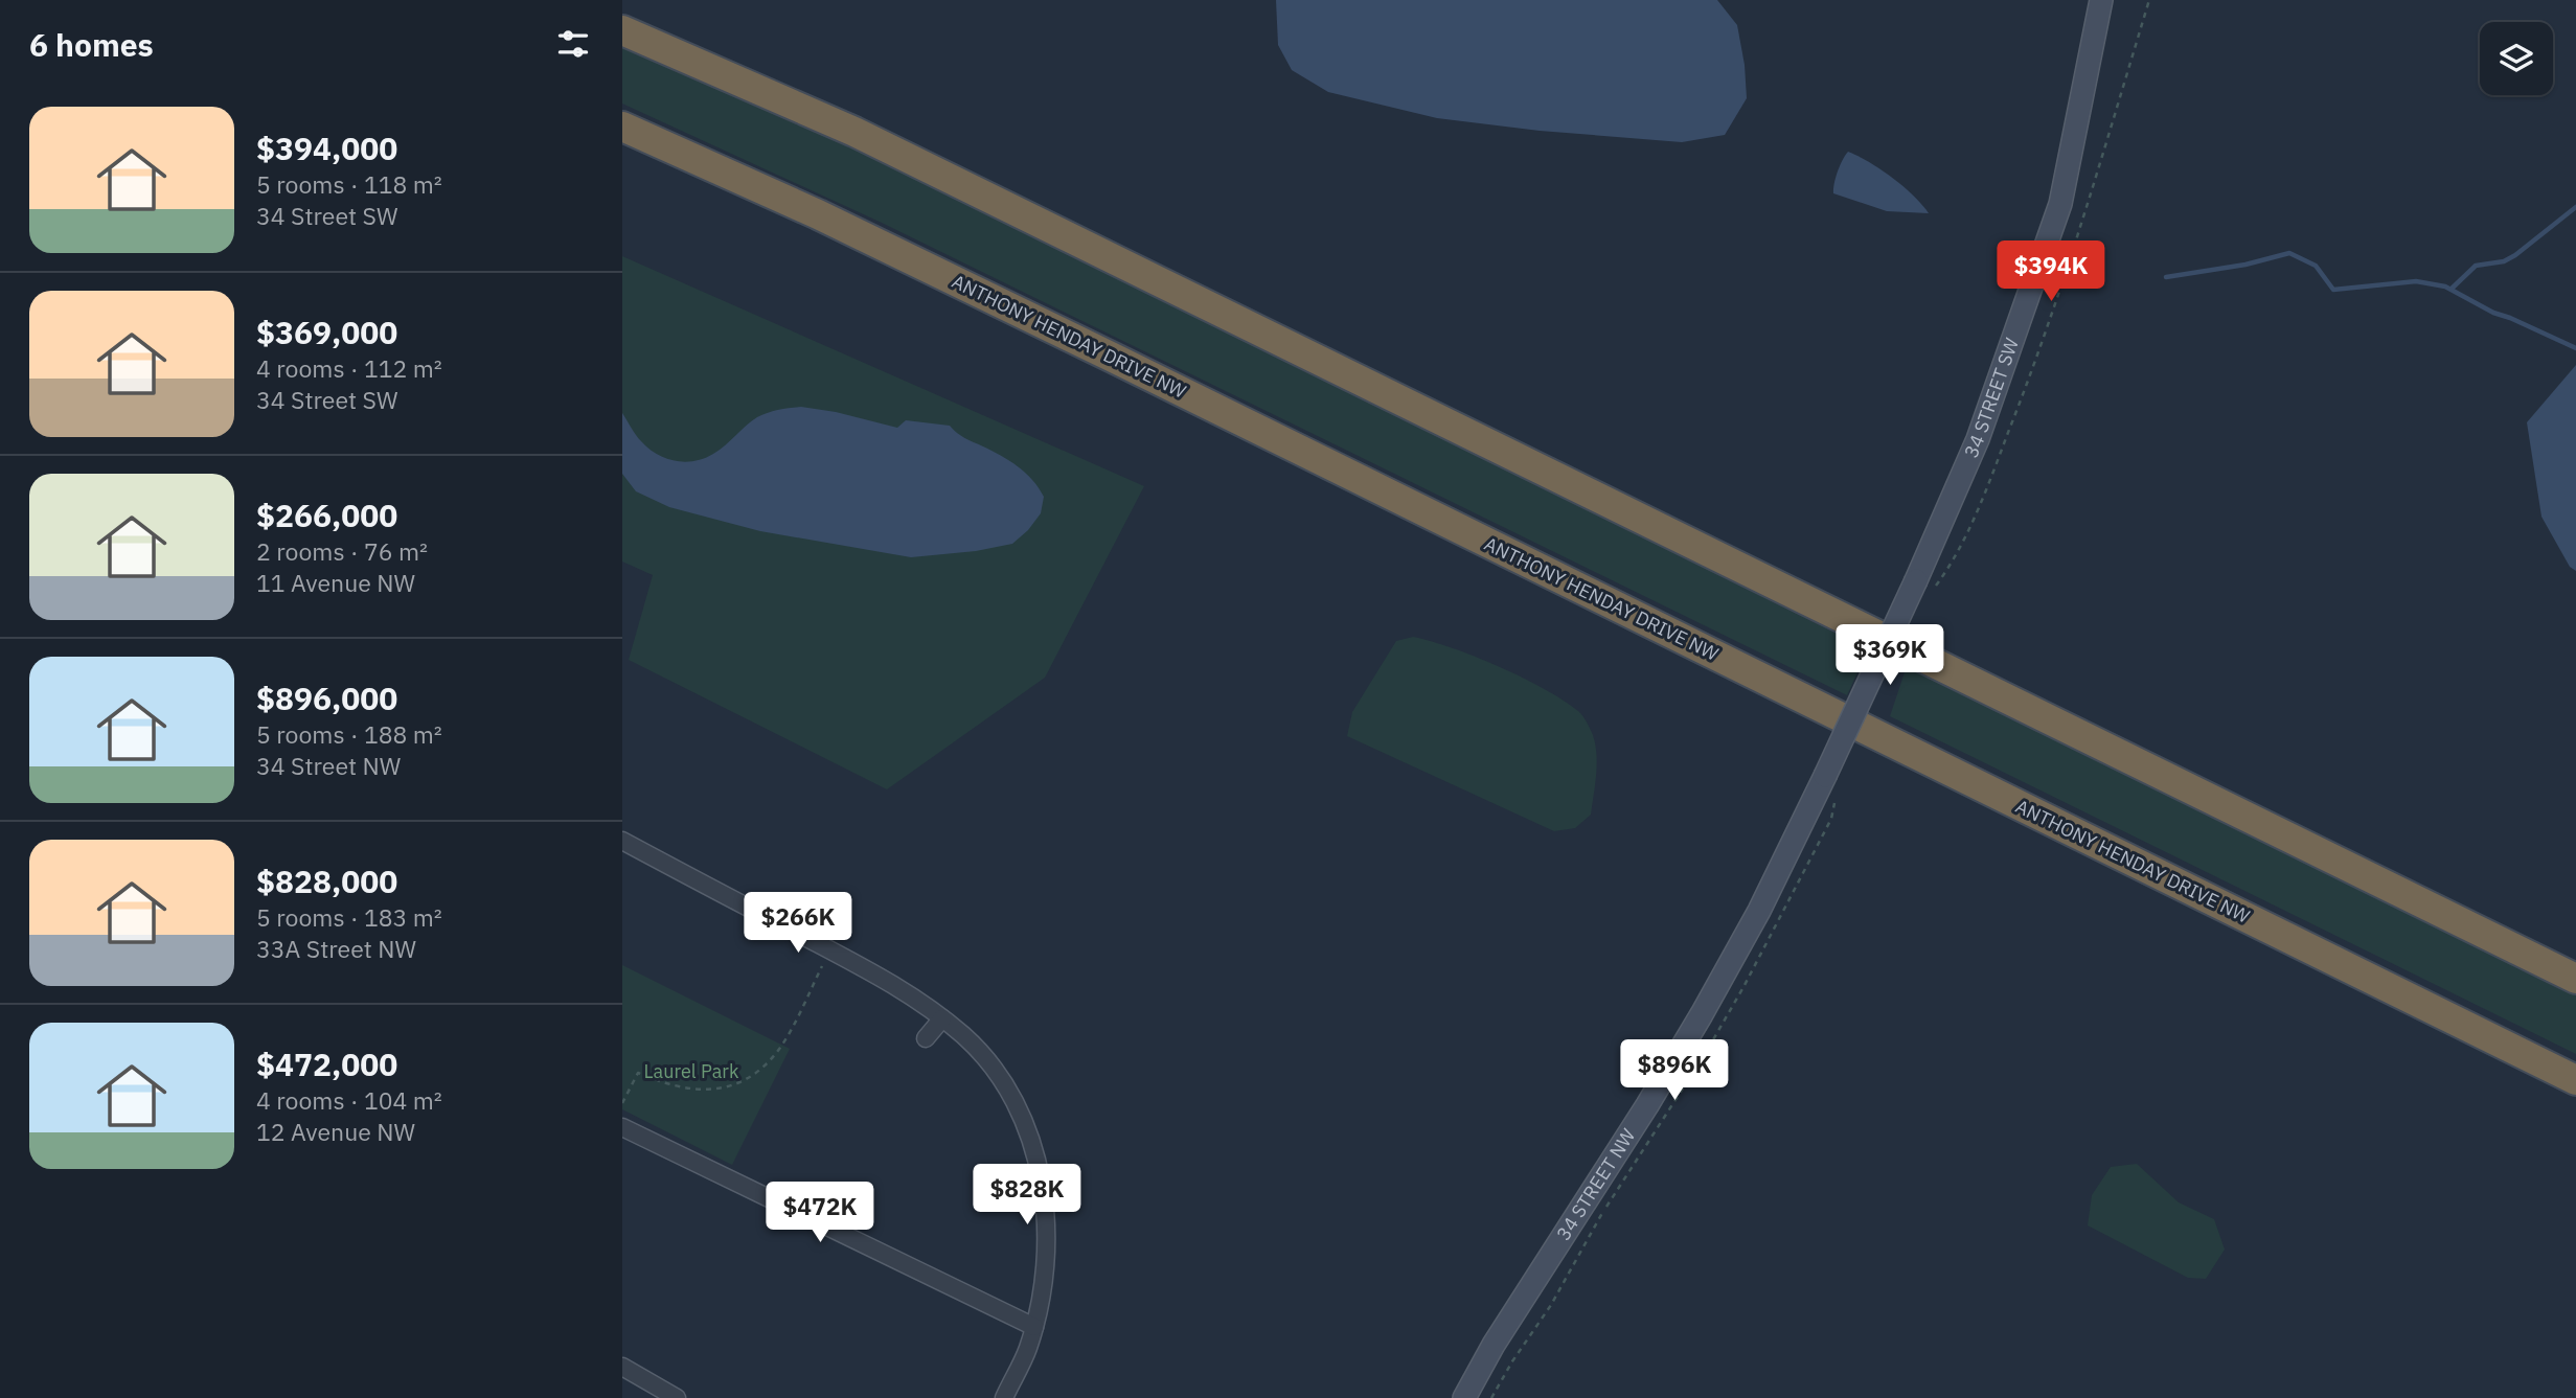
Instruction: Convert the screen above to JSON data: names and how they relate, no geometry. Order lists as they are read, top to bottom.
{
  "streets": {
    "highway": ["ANTHONY HENDAY DRIVE NW"],
    "main road": ["34 STREET SW", "34 STREET NW"]
  },
  "crossings": [
    ["34 STREET SW", "34 STREET NW"]
  ],
  "parks": ["Laurel Park"],
  "page": {
    "heading": "6 homes",
    "list": [
      {
        "name": "$394,000",
        "note": "5 rooms · 118 m² · 34 Street SW"
      },
      {
        "name": "$369,000",
        "note": "4 rooms · 112 m² · 34 Street SW"
      },
      {
        "name": "$266,000",
        "note": "2 rooms · 76 m² · 11 Avenue NW"
      },
      {
        "name": "$896,000",
        "note": "5 rooms · 188 m² · 34 Street NW"
      },
      {
        "name": "$828,000",
        "note": "5 rooms · 183 m² · 33A Street NW"
      },
      {
        "name": "$472,000",
        "note": "4 rooms · 104 m² · 12 Avenue NW"
      }
    ],
    "price": [
      "$394K",
      "$369K",
      "$266K",
      "$896K",
      "$828K",
      "$472K"
    ]
  }
}
